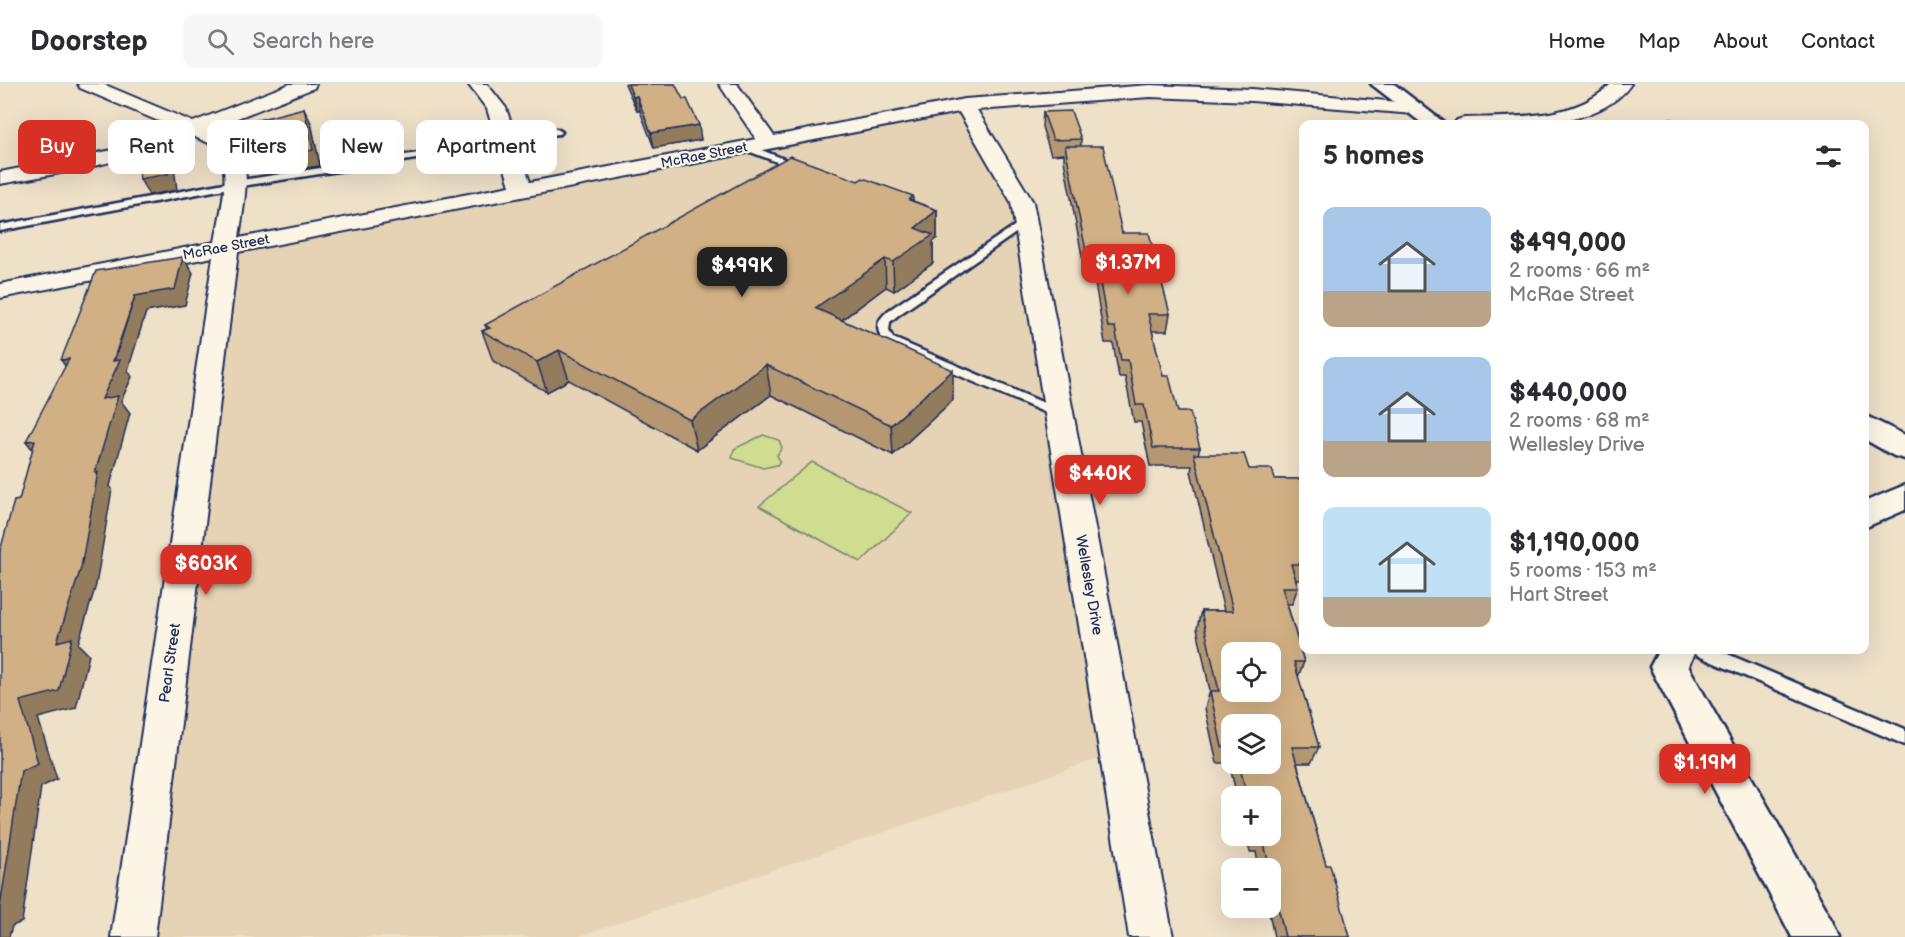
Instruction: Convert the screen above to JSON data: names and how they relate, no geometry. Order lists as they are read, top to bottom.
{
  "streets": {
    "street": ["McRae Street", "Wellesley Drive", "Pearl Street"]
  },
  "crossings": [
    ["McRae Street", "Wellesley Drive"],
    ["McRae Street", "Pearl Street"]
  ],
  "page": {
    "header": "Doorstep",
    "search": "Search here",
    "nav": [
      "Home",
      "Map",
      "About",
      "Contact"
    ],
    "chip": [
      "Buy",
      "Rent",
      "Filters",
      "New",
      "Apartment"
    ],
    "heading": "5 homes",
    "list": [
      {
        "name": "$499,000",
        "note": "2 rooms · 66 m² · McRae Street"
      },
      {
        "name": "$440,000",
        "note": "2 rooms · 68 m² · Wellesley Drive"
      },
      {
        "name": "$1,190,000",
        "note": "5 rooms · 153 m² · Hart Street"
      }
    ],
    "price": [
      "$1.37M",
      "$499K",
      "$440K",
      "$603K",
      "$1.19M"
    ],
    "map_buttons": ["+", "−"]
  }
}
